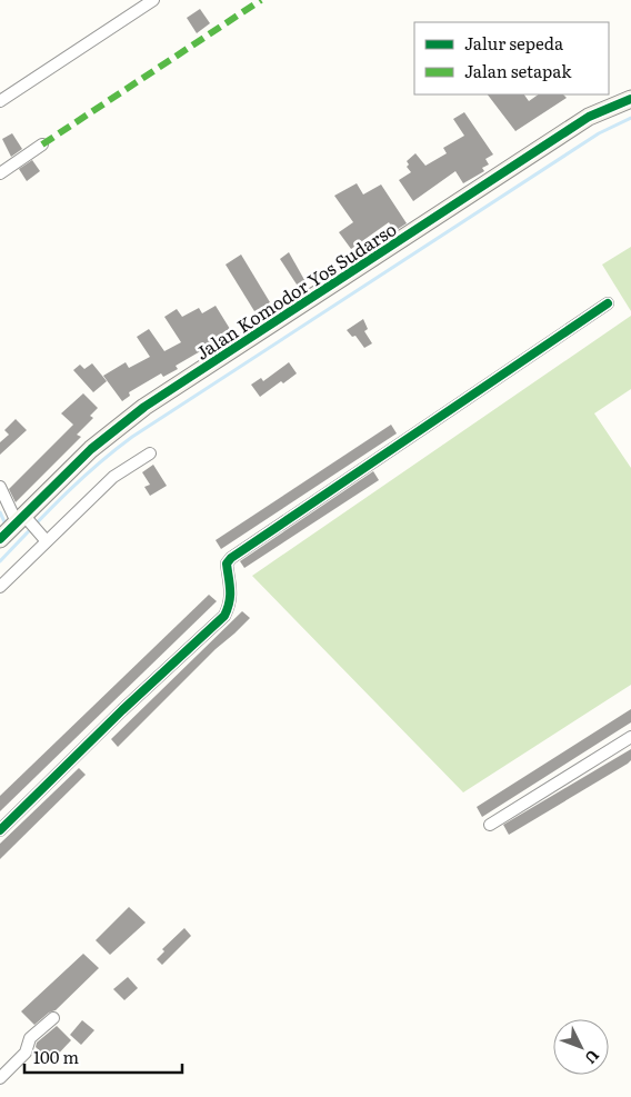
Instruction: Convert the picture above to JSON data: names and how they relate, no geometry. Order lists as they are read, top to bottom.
{
  "streets": {
    "street": ["Jalan Komodor Yos Sudarso"]
  },
  "legend": ["Jalur sepeda", "Jalan setapak"],
  "scale_bar": "100 m",
  "north": "bottom right"
}
